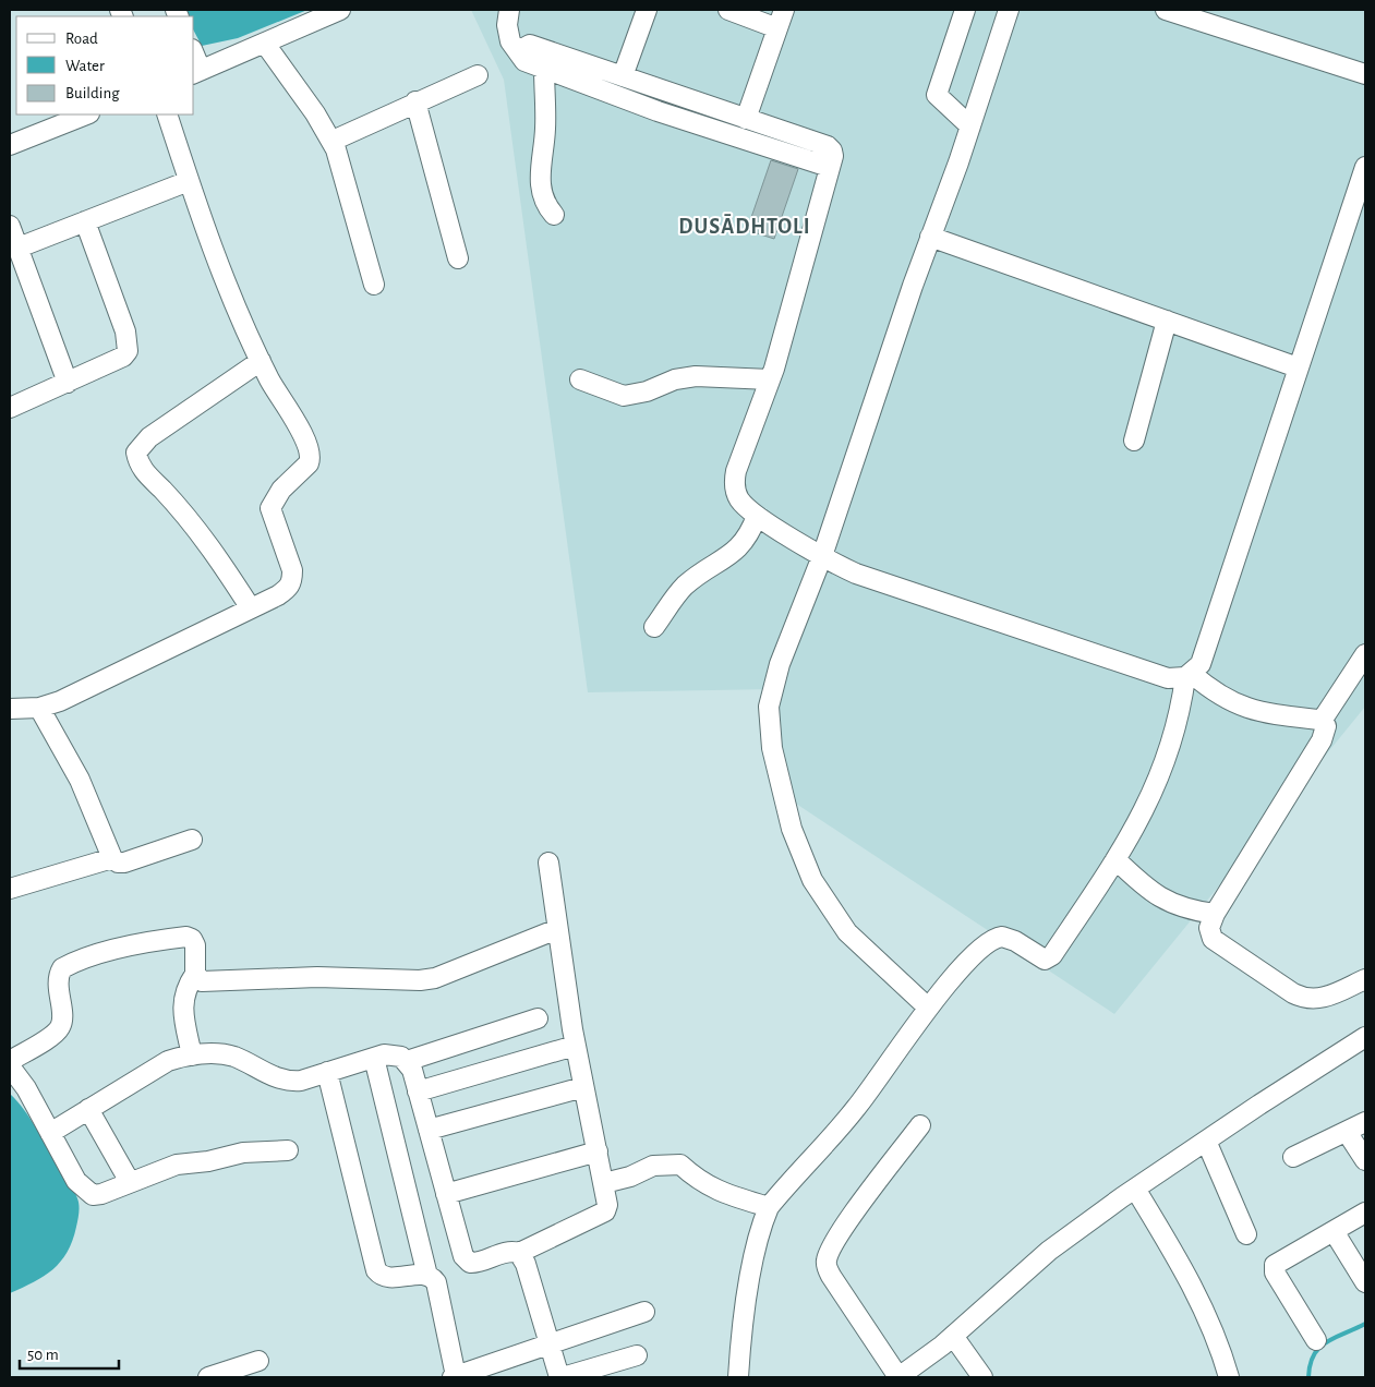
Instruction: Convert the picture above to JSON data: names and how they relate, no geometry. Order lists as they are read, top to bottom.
{
  "districts": ["DUSĀDHTOLI"],
  "legend": ["Road", "Water", "Building"],
  "scale_bar": "50 m"
}
